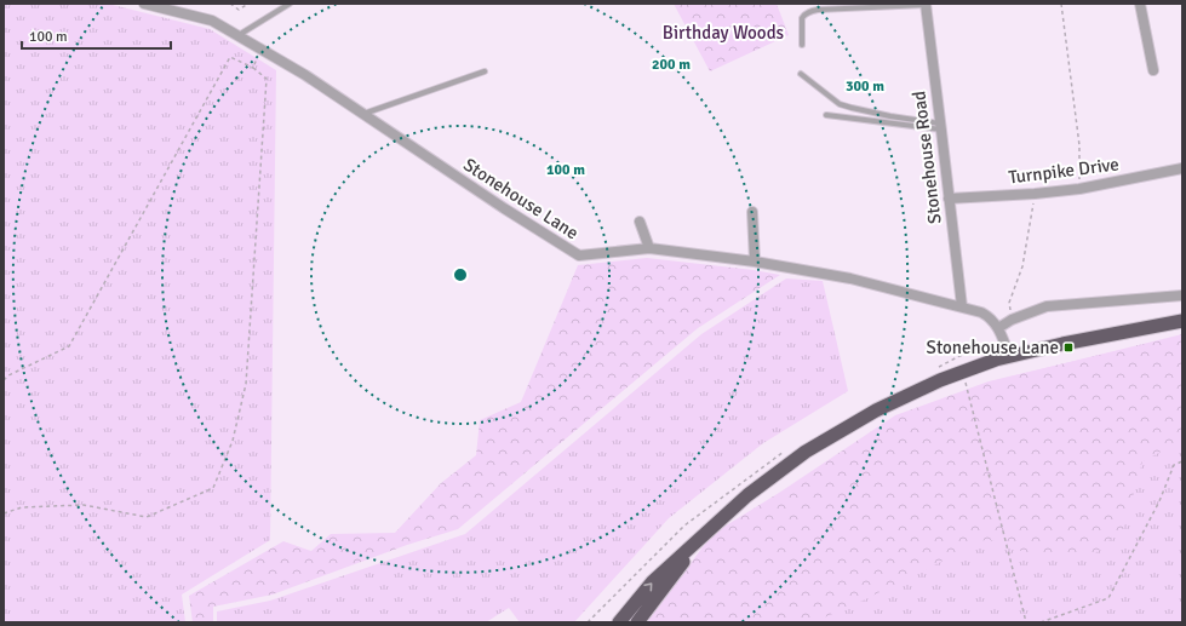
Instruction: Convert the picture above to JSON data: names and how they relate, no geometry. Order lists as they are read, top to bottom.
{
  "streets": {
    "street": ["Stonehouse Road", "Turnpike Drive", "Stonehouse Lane"]
  },
  "crossings": [
    ["Stonehouse Road", "Turnpike Drive"],
    ["Stonehouse Road", "Stonehouse Lane"]
  ],
  "parks": ["Birthday Woods"],
  "places": {
    "transit": ["Stonehouse Lane"]
  },
  "scale_bar": "100 m",
  "rings": ["200 m", "300 m", "100 m"]
}
